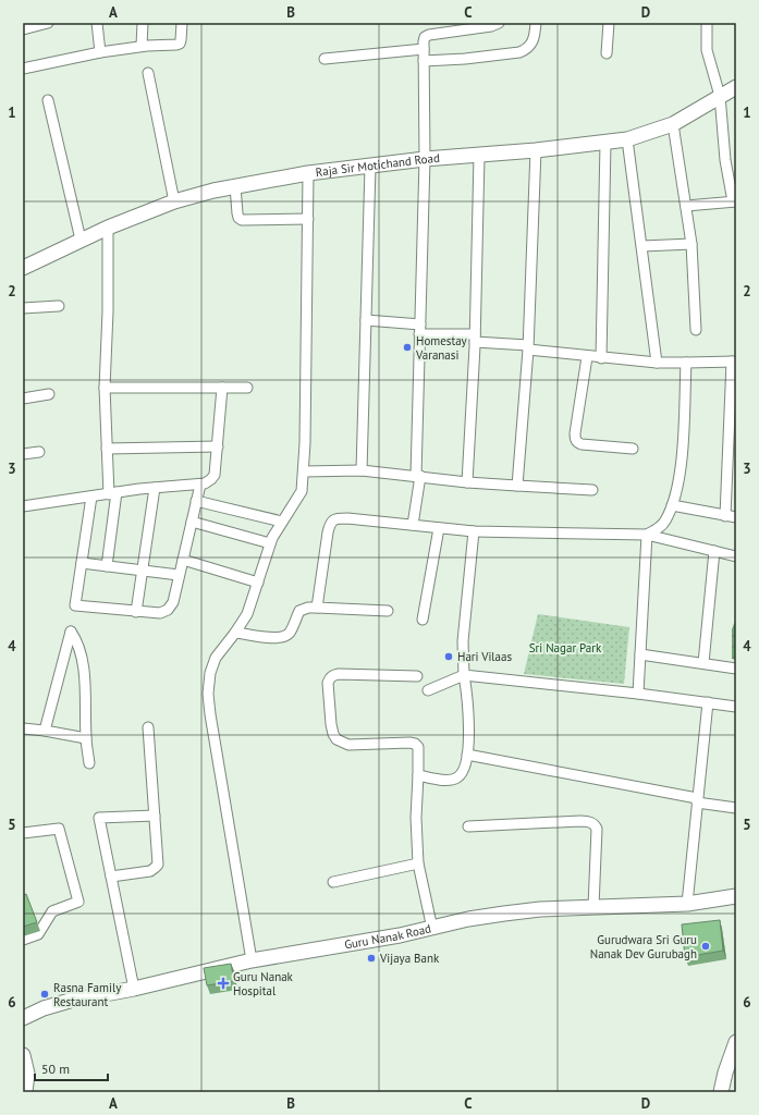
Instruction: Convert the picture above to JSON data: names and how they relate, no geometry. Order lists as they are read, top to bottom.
{
  "streets": {
    "street": ["Raja Sir Motichand Road", "Guru Nanak Road"]
  },
  "parks": ["Sri Nagar Park"],
  "places": {
    "other": [
      "Homestay Varanasi",
      "Hari Vilaas",
      "Gurudwara Sri Guru Nanak Dev Gurubagh",
      "Vijaya Bank",
      "Rasna Family Restaurant"
    ],
    "health": ["Guru Nanak Hospital"]
  },
  "scale_bar": "50 m",
  "grid": {
    "columns": [
      "A",
      "B",
      "C",
      "D"
    ],
    "rows": [
      "1",
      "2",
      "3",
      "4",
      "5",
      "6"
    ]
  }
}
